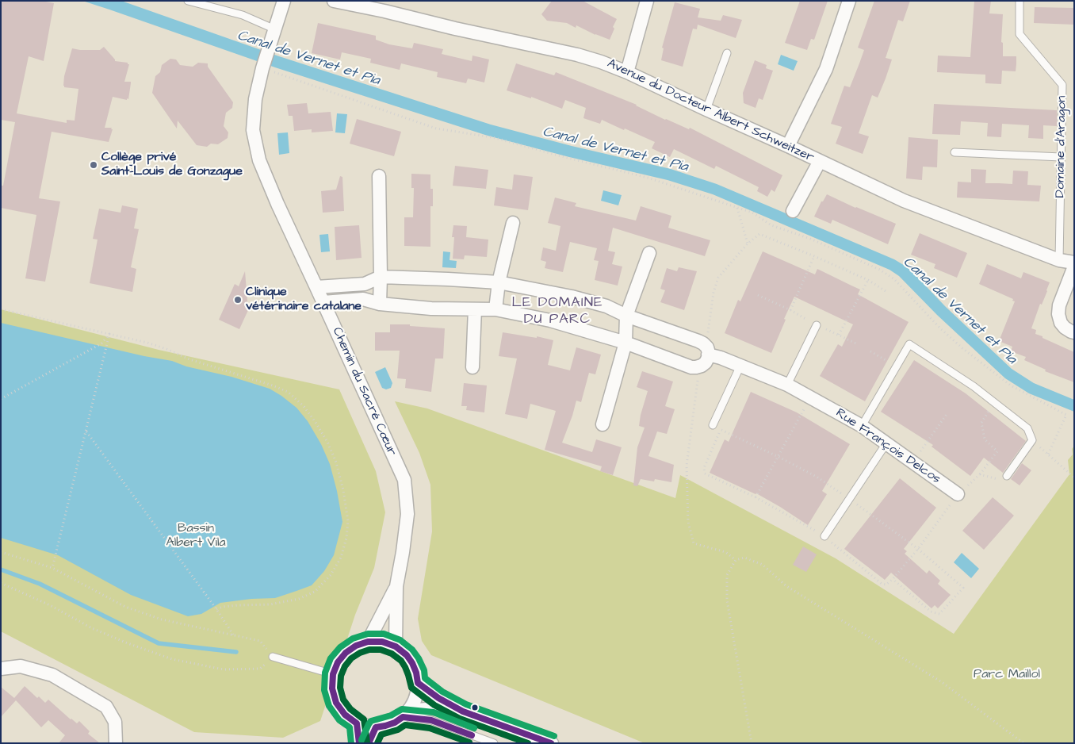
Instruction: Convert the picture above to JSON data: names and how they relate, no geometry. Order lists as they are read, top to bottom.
{
  "streets": {
    "street": ["Avenue du Docteur Albert Schweitzer", "Chemin du Sacré Cœur", "Rue François Delcos"],
    "lane": ["Domaine d'Aragon"]
  },
  "crossings": [
    ["Avenue du Docteur Albert Schweitzer", "Domaine d'Aragon"],
    ["Chemin du Sacré Cœur", "Rue François Delcos"]
  ],
  "districts": ["LE DOMAINE DU PARC"],
  "water": ["Canal de Vernet et Pia"],
  "parks": ["Bassin Albert Vila", "Parc Maillol"],
  "places": ["Collège privé Saint-Louis de Gonzague", "Clinique vétérinaire catalane"]
}
